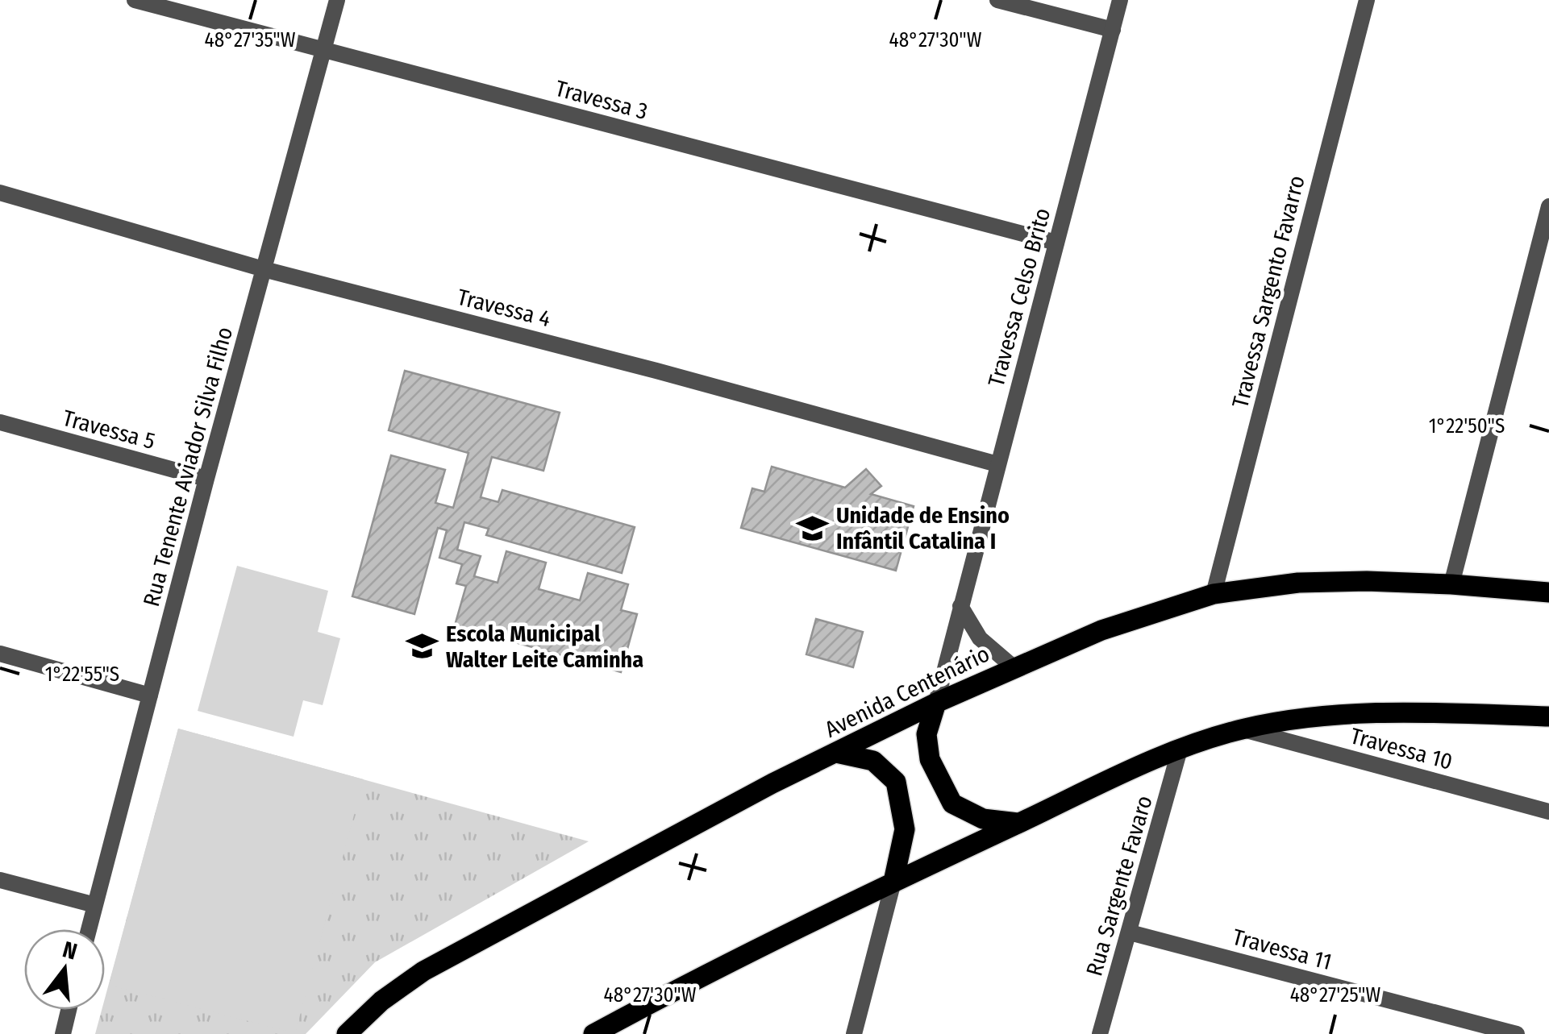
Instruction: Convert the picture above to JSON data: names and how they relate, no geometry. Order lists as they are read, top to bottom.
{
  "streets": {
    "main road": ["Avenida Centenário"],
    "street": [
      "Travessa 3",
      "Travessa Sargento Favarro",
      "Travessa Celso Brito",
      "Travessa 4",
      "Travessa 5",
      "Rua Tenente Aviador Silva Filho",
      "Travessa 10",
      "Rua Sargente Favaro",
      "Travessa 11"
    ]
  },
  "crossings": [
    ["Travessa 3", "Travessa Celso Brito"],
    ["Travessa 3", "Rua Tenente Aviador Silva Filho"],
    ["Travessa Sargento Favarro", "Avenida Centenário"],
    ["Travessa Celso Brito", "Travessa 4"],
    ["Travessa Celso Brito", "Avenida Centenário"],
    ["Travessa 4", "Rua Tenente Aviador Silva Filho"],
    ["Travessa 5", "Rua Tenente Aviador Silva Filho"],
    ["Rua Sargente Favaro", "Travessa 11"]
  ],
  "places": {
    "school or university": ["Unidade de Ensino Infântil Catalina I", "Escola Municipal Walter Leite Caminha"]
  },
  "north": "top",
  "coordinates": [
    "48°27'35\"W",
    "48°27'30\"W",
    "1°22'50\"S",
    "1°22'55\"S",
    "48°27'25\"W"
  ]
}
